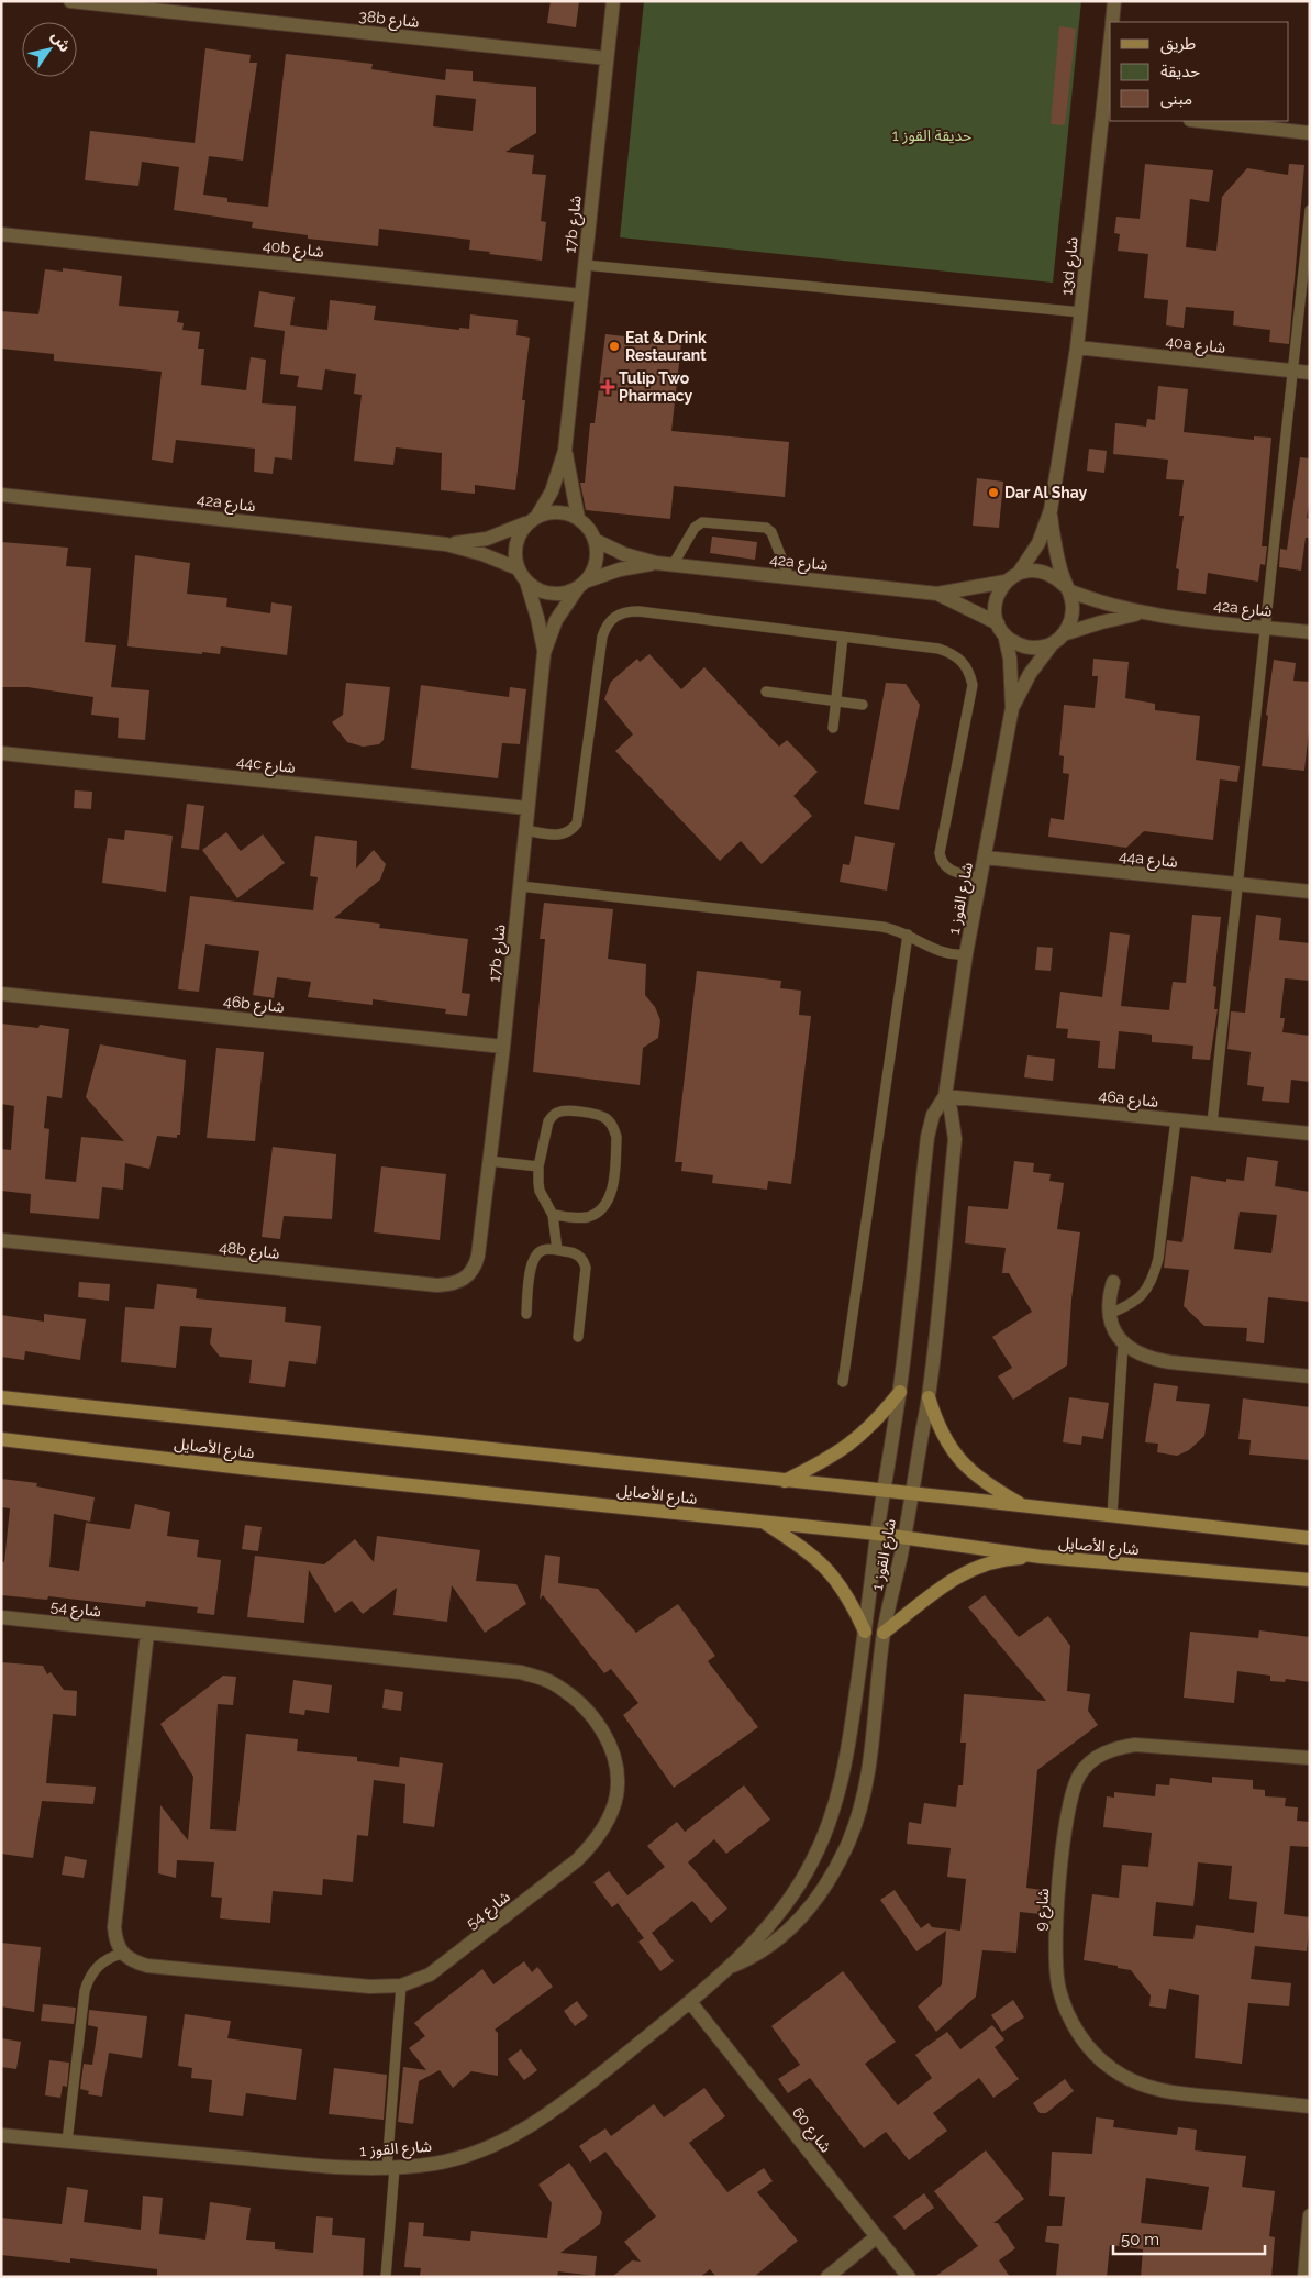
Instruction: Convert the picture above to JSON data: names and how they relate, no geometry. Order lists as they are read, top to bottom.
{
  "streets": {
    "main road": ["شارع الأصايل"],
    "street": [
      "38b شارع",
      "17b شارع",
      "40b شارع",
      "13d شارع",
      "40a شارع",
      "42a شارع",
      "44c شارع",
      "44a شارع",
      "شارع القوز 1",
      "46b شارع",
      "46a شارع",
      "48b شارع",
      "شارع 54",
      "شارع 9",
      "شارع 60"
    ]
  },
  "crossings": [
    ["38b شارع", "17b شارع"],
    ["17b شارع", "40b شارع"],
    ["17b شارع", "42a شارع"],
    ["17b شارع", "44c شارع"],
    ["17b شارع", "46b شارع"],
    ["17b شارع", "48b شارع"],
    ["13d شارع", "40a شارع"],
    ["13d شارع", "42a شارع"],
    ["13d شارع", "شارع القوز 1"],
    ["42a شارع", "شارع القوز 1"],
    ["44a شارع", "شارع القوز 1"],
    ["شارع القوز 1", "46a شارع"],
    ["شارع القوز 1", "شارع الأصايل"],
    ["شارع القوز 1", "شارع 60"]
  ],
  "parks": ["حديقة القوز 1"],
  "places": {
    "other": ["Eat & Drink Restaurant", "Dar Al Shay"],
    "health": ["Tulip Two Pharmacy"]
  },
  "legend": ["طريق", "حديقة", "مبنى"],
  "scale_bar": "50 m",
  "north": "top right"
}
